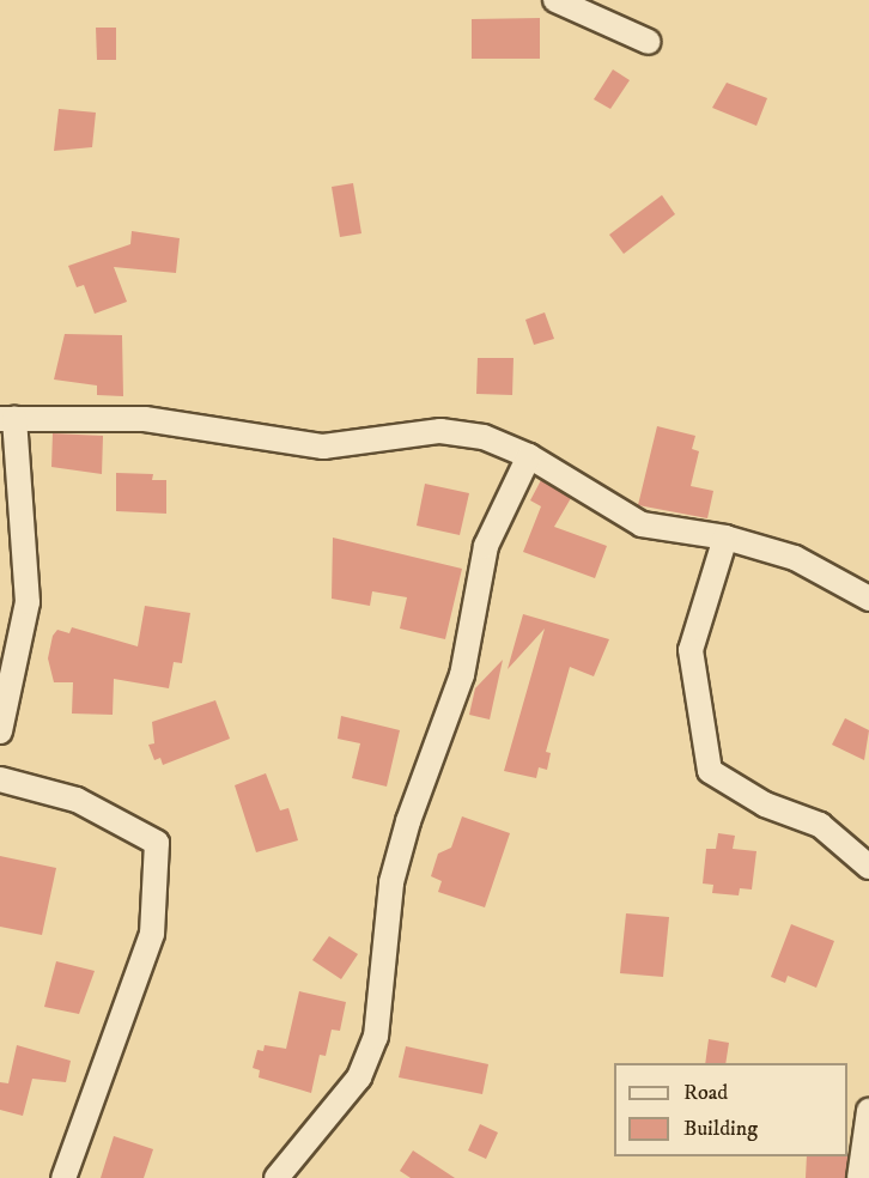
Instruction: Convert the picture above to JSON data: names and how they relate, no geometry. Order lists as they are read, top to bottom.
{
  "legend": ["Road", "Building"]
}
